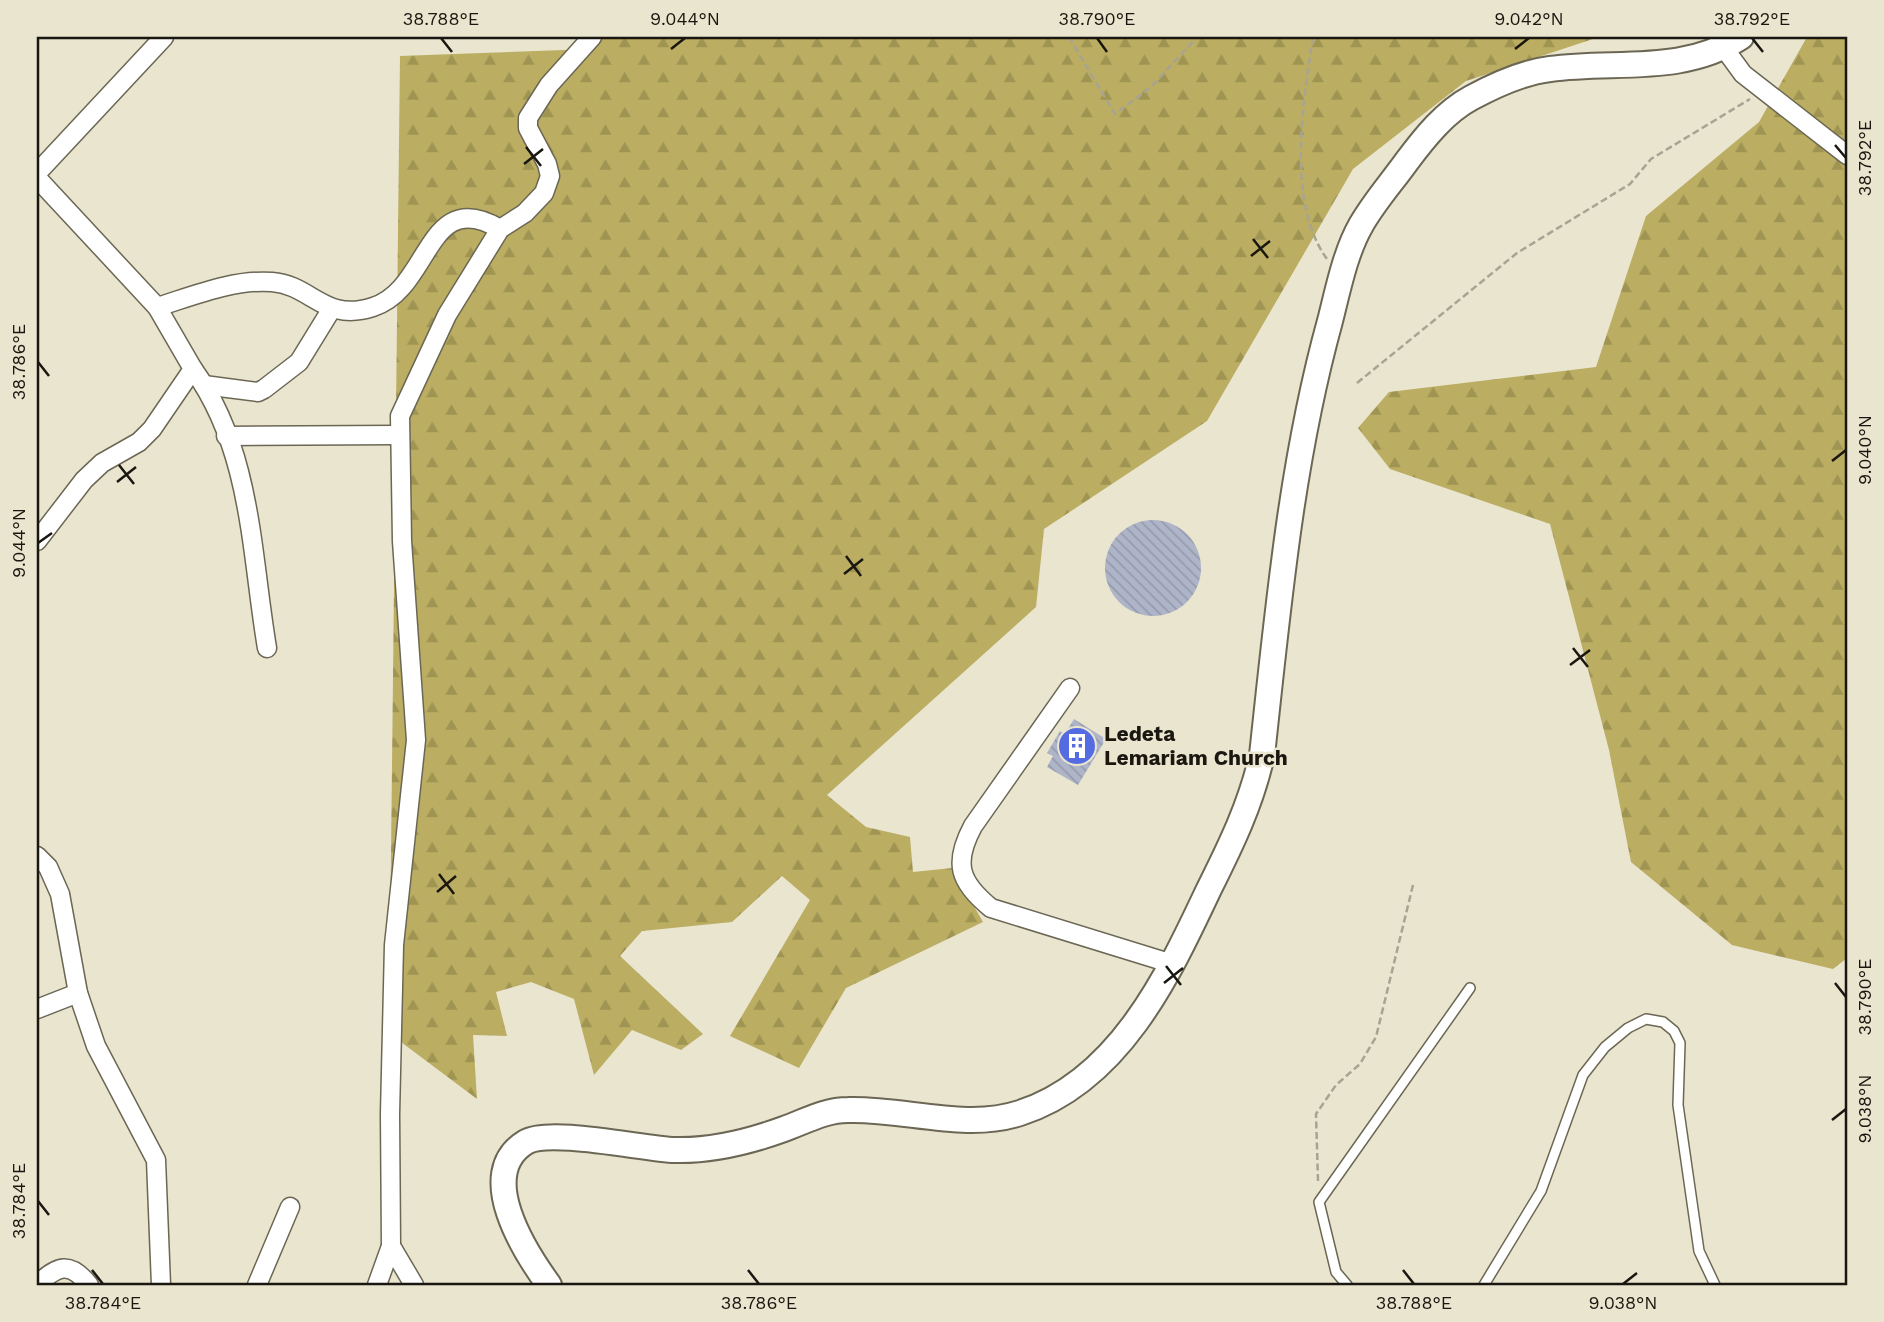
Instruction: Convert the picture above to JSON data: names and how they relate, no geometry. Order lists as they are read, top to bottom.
{
  "places": {
    "building": ["Ledeta Lemariam Church"]
  },
  "coordinates": [
    "38.788°E",
    "9.044°N",
    "38.790°E",
    "9.042°N",
    "38.792°E",
    "38.786°E",
    "9.040°N",
    "9.038°N",
    "38.784°E"
  ]
}
